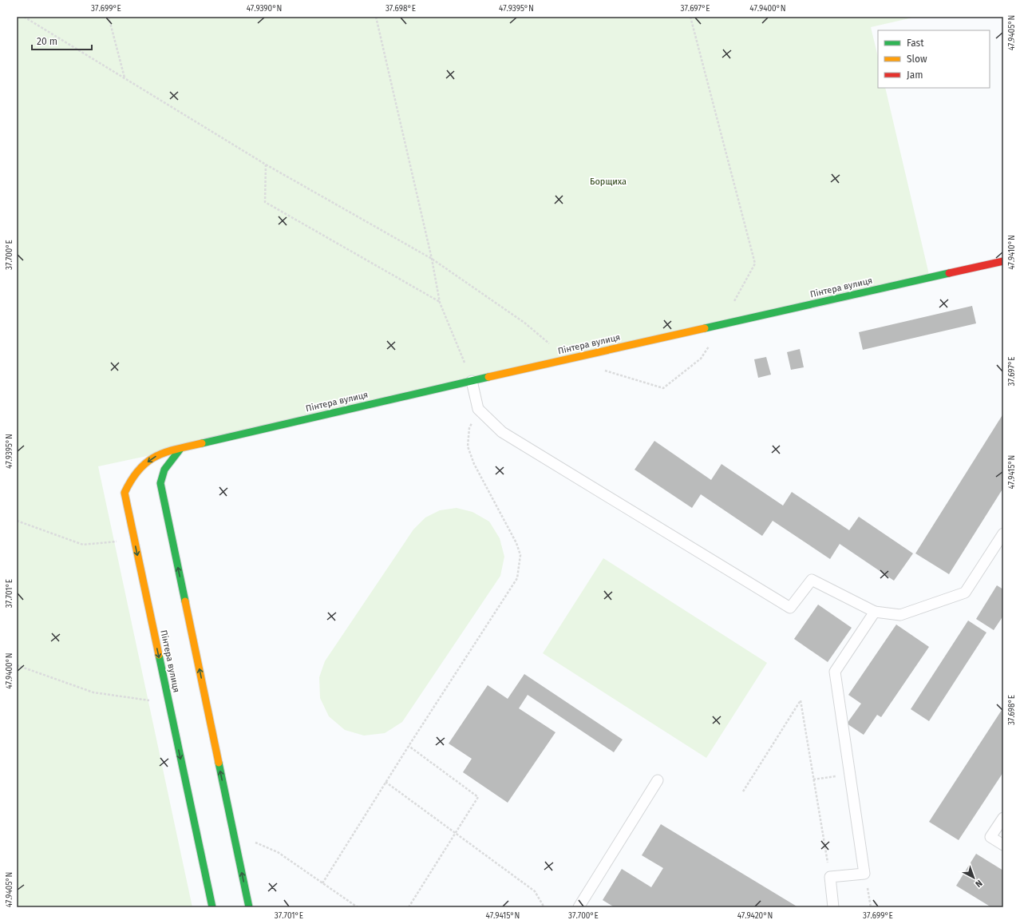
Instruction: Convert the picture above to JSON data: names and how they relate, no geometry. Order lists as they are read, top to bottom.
{
  "streets": {
    "street": ["Пінтера вулиця"]
  },
  "parks": ["Борщиха"],
  "legend": ["Fast", "Slow", "Jam"],
  "scale_bar": "20 m",
  "north": "bottom right",
  "coordinates": [
    "37.699°E",
    "47.9390°N",
    "37.698°E",
    "47.9395°N",
    "37.697°E",
    "47.9400°N",
    "47.9405°N",
    "47.9410°N",
    "37.700°E",
    "47.9415°N",
    "37.701°E",
    "47.9420°N"
  ]
}
